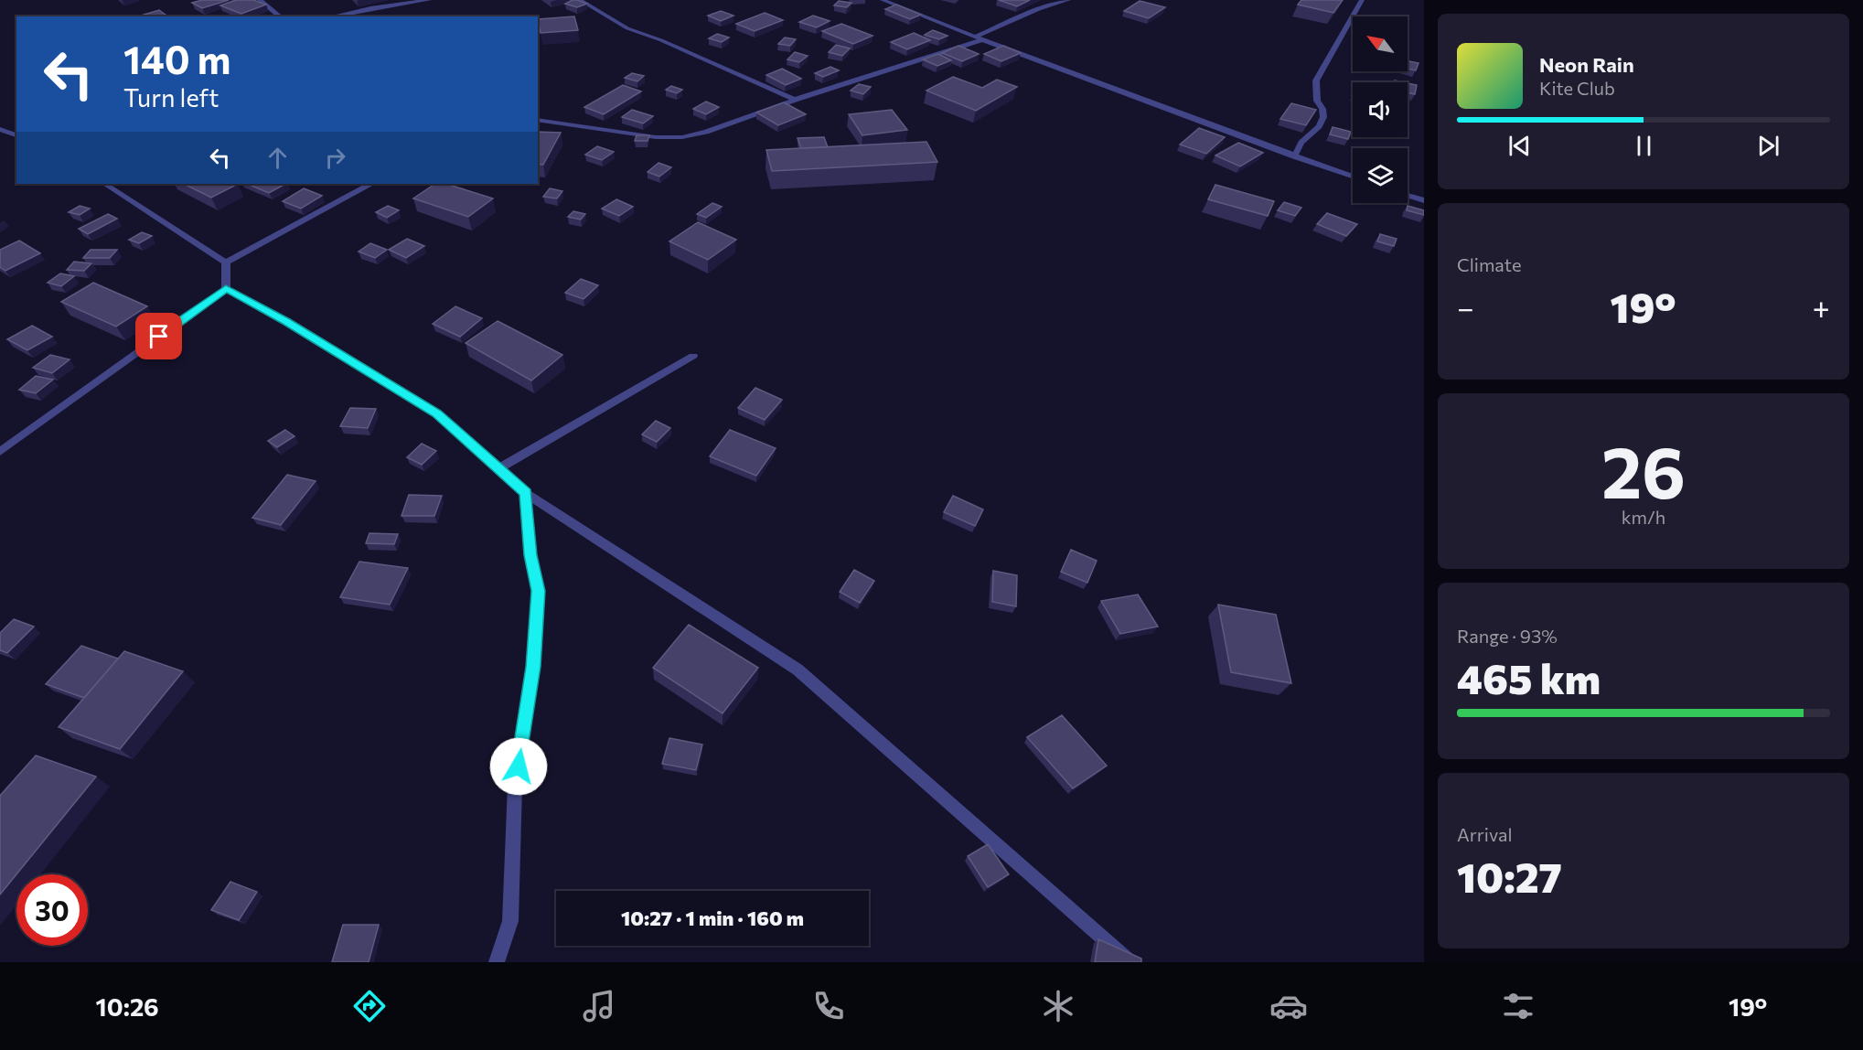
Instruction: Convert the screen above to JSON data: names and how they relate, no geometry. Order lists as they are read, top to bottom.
{
  "north": "top left",
  "page": {
    "turn": ["140 m", "Turn left"],
    "song": ["Neon Rain", "Kite Club"],
    "tile": [
      "Climate",
      ["26", "km/h"],
      ["Range · 93%", "465 km"],
      ["Arrival", "10:27"]
    ],
    "heat": ["−", "19°", "+"],
    "limit": "30",
    "trip": "10:27 · 1 min · 160 m",
    "tabs": ["10:26", "19°"]
  }
}
